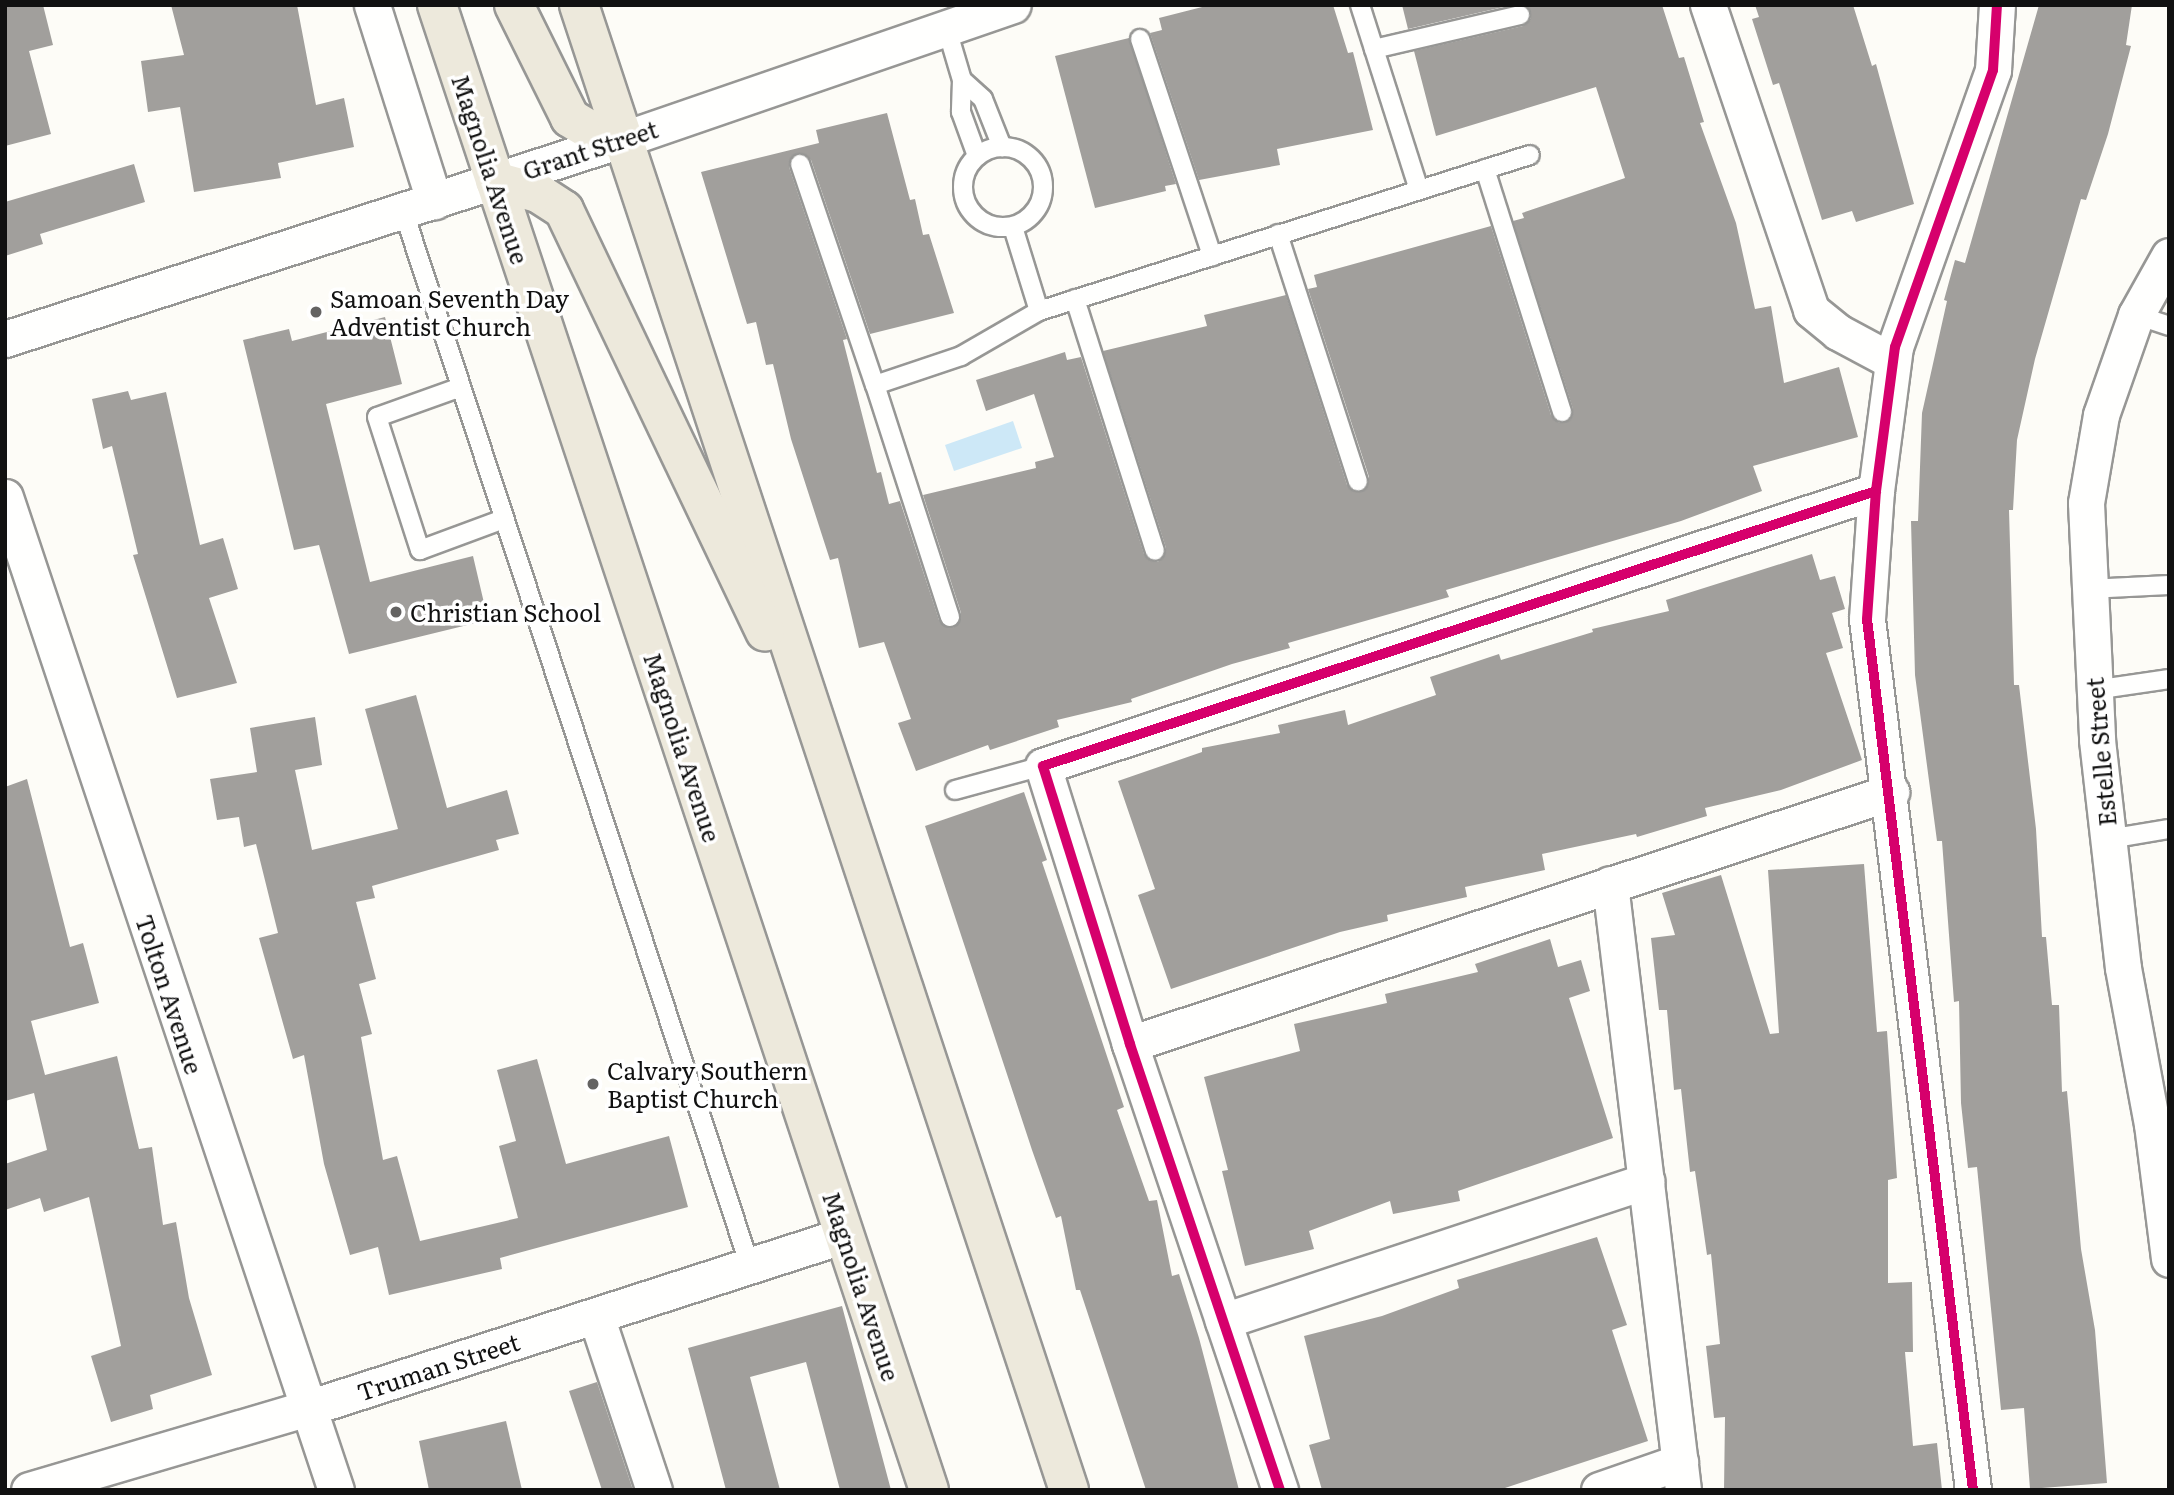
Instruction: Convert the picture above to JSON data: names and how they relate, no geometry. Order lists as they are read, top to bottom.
{
  "streets": {
    "main road": ["Magnolia Avenue"],
    "street": [
      "Grant Street",
      "Estelle Street",
      "Tolton Avenue",
      "Truman Street"
    ]
  },
  "crossings": [
    ["Grant Street", "Magnolia Avenue"],
    ["Magnolia Avenue", "Truman Street"],
    ["Tolton Avenue", "Truman Street"]
  ],
  "places": ["Samoan Seventh Day Adventist Church", "Christian School", "Calvary Southern Baptist Church"]
}
